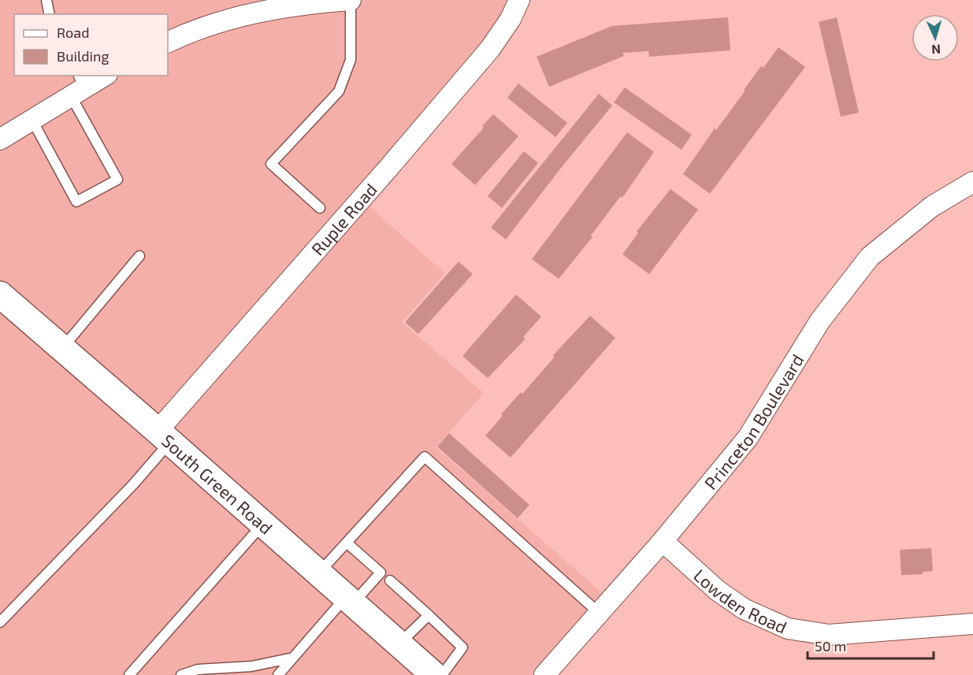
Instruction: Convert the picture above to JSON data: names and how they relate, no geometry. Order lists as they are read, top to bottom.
{
  "streets": {
    "main road": ["South Green Road"],
    "street": ["Ruple Road", "Princeton Boulevard", "Lowden Road"]
  },
  "crossings": [
    ["Ruple Road", "South Green Road"],
    ["Princeton Boulevard", "Lowden Road"]
  ],
  "legend": ["Road", "Building"],
  "scale_bar": "50 m",
  "north": "bottom"
}
